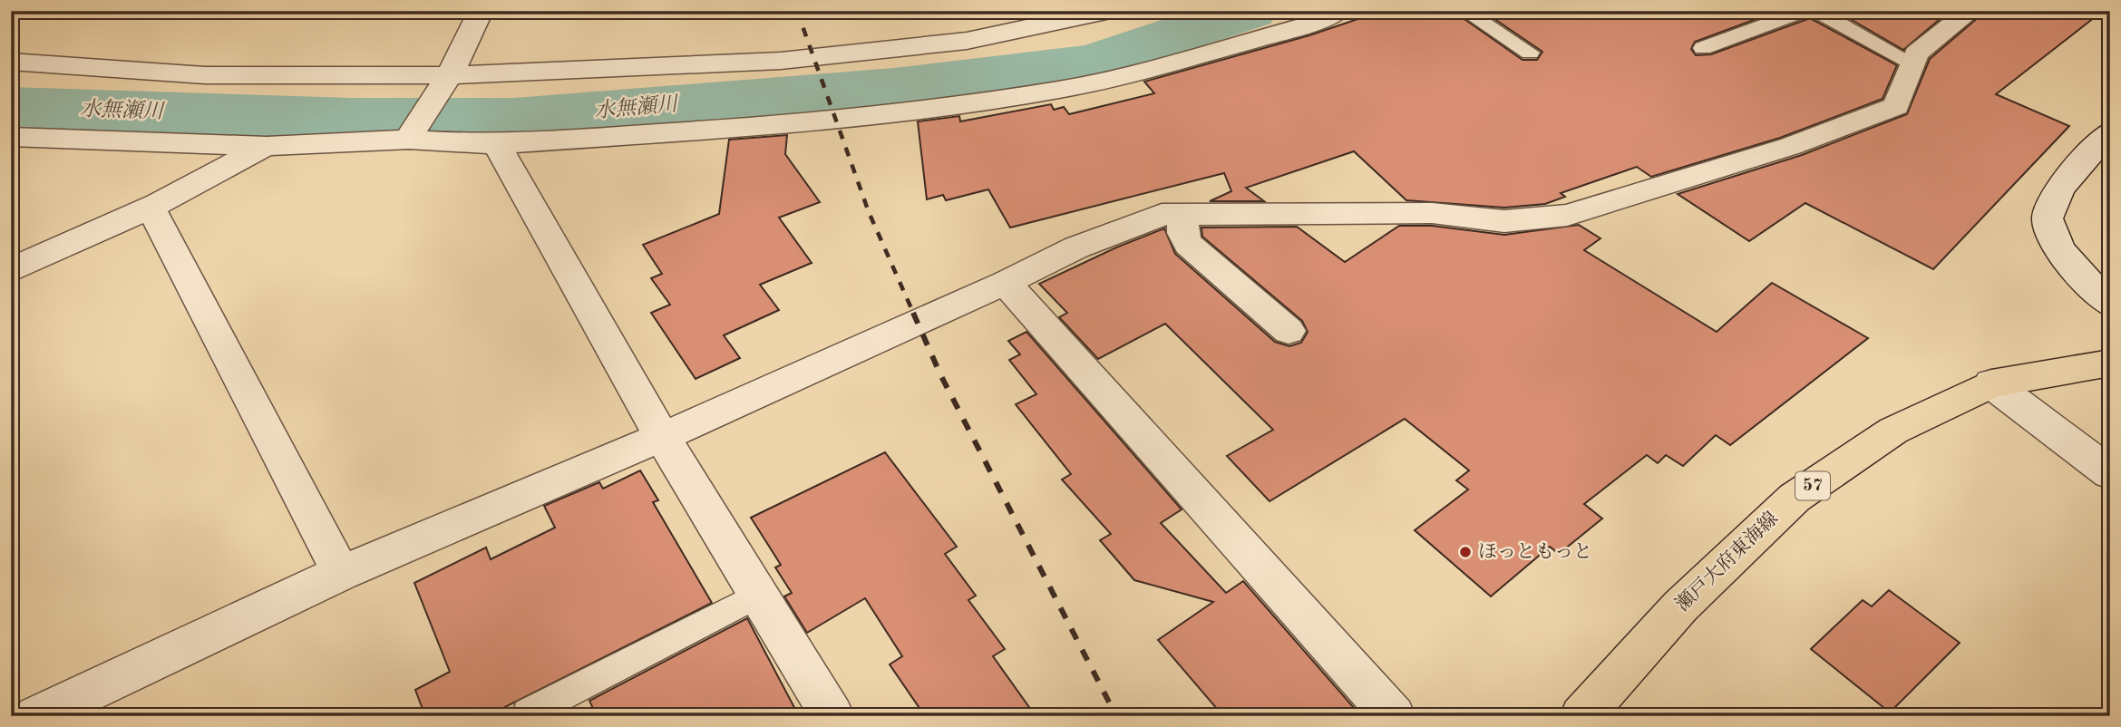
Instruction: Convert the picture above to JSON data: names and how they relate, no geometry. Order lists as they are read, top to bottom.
{
  "streets": {
    "main road": ["57", "瀬戸大府東海線"]
  },
  "water": ["水無瀬川"],
  "places": ["ほっともっと"]
}
